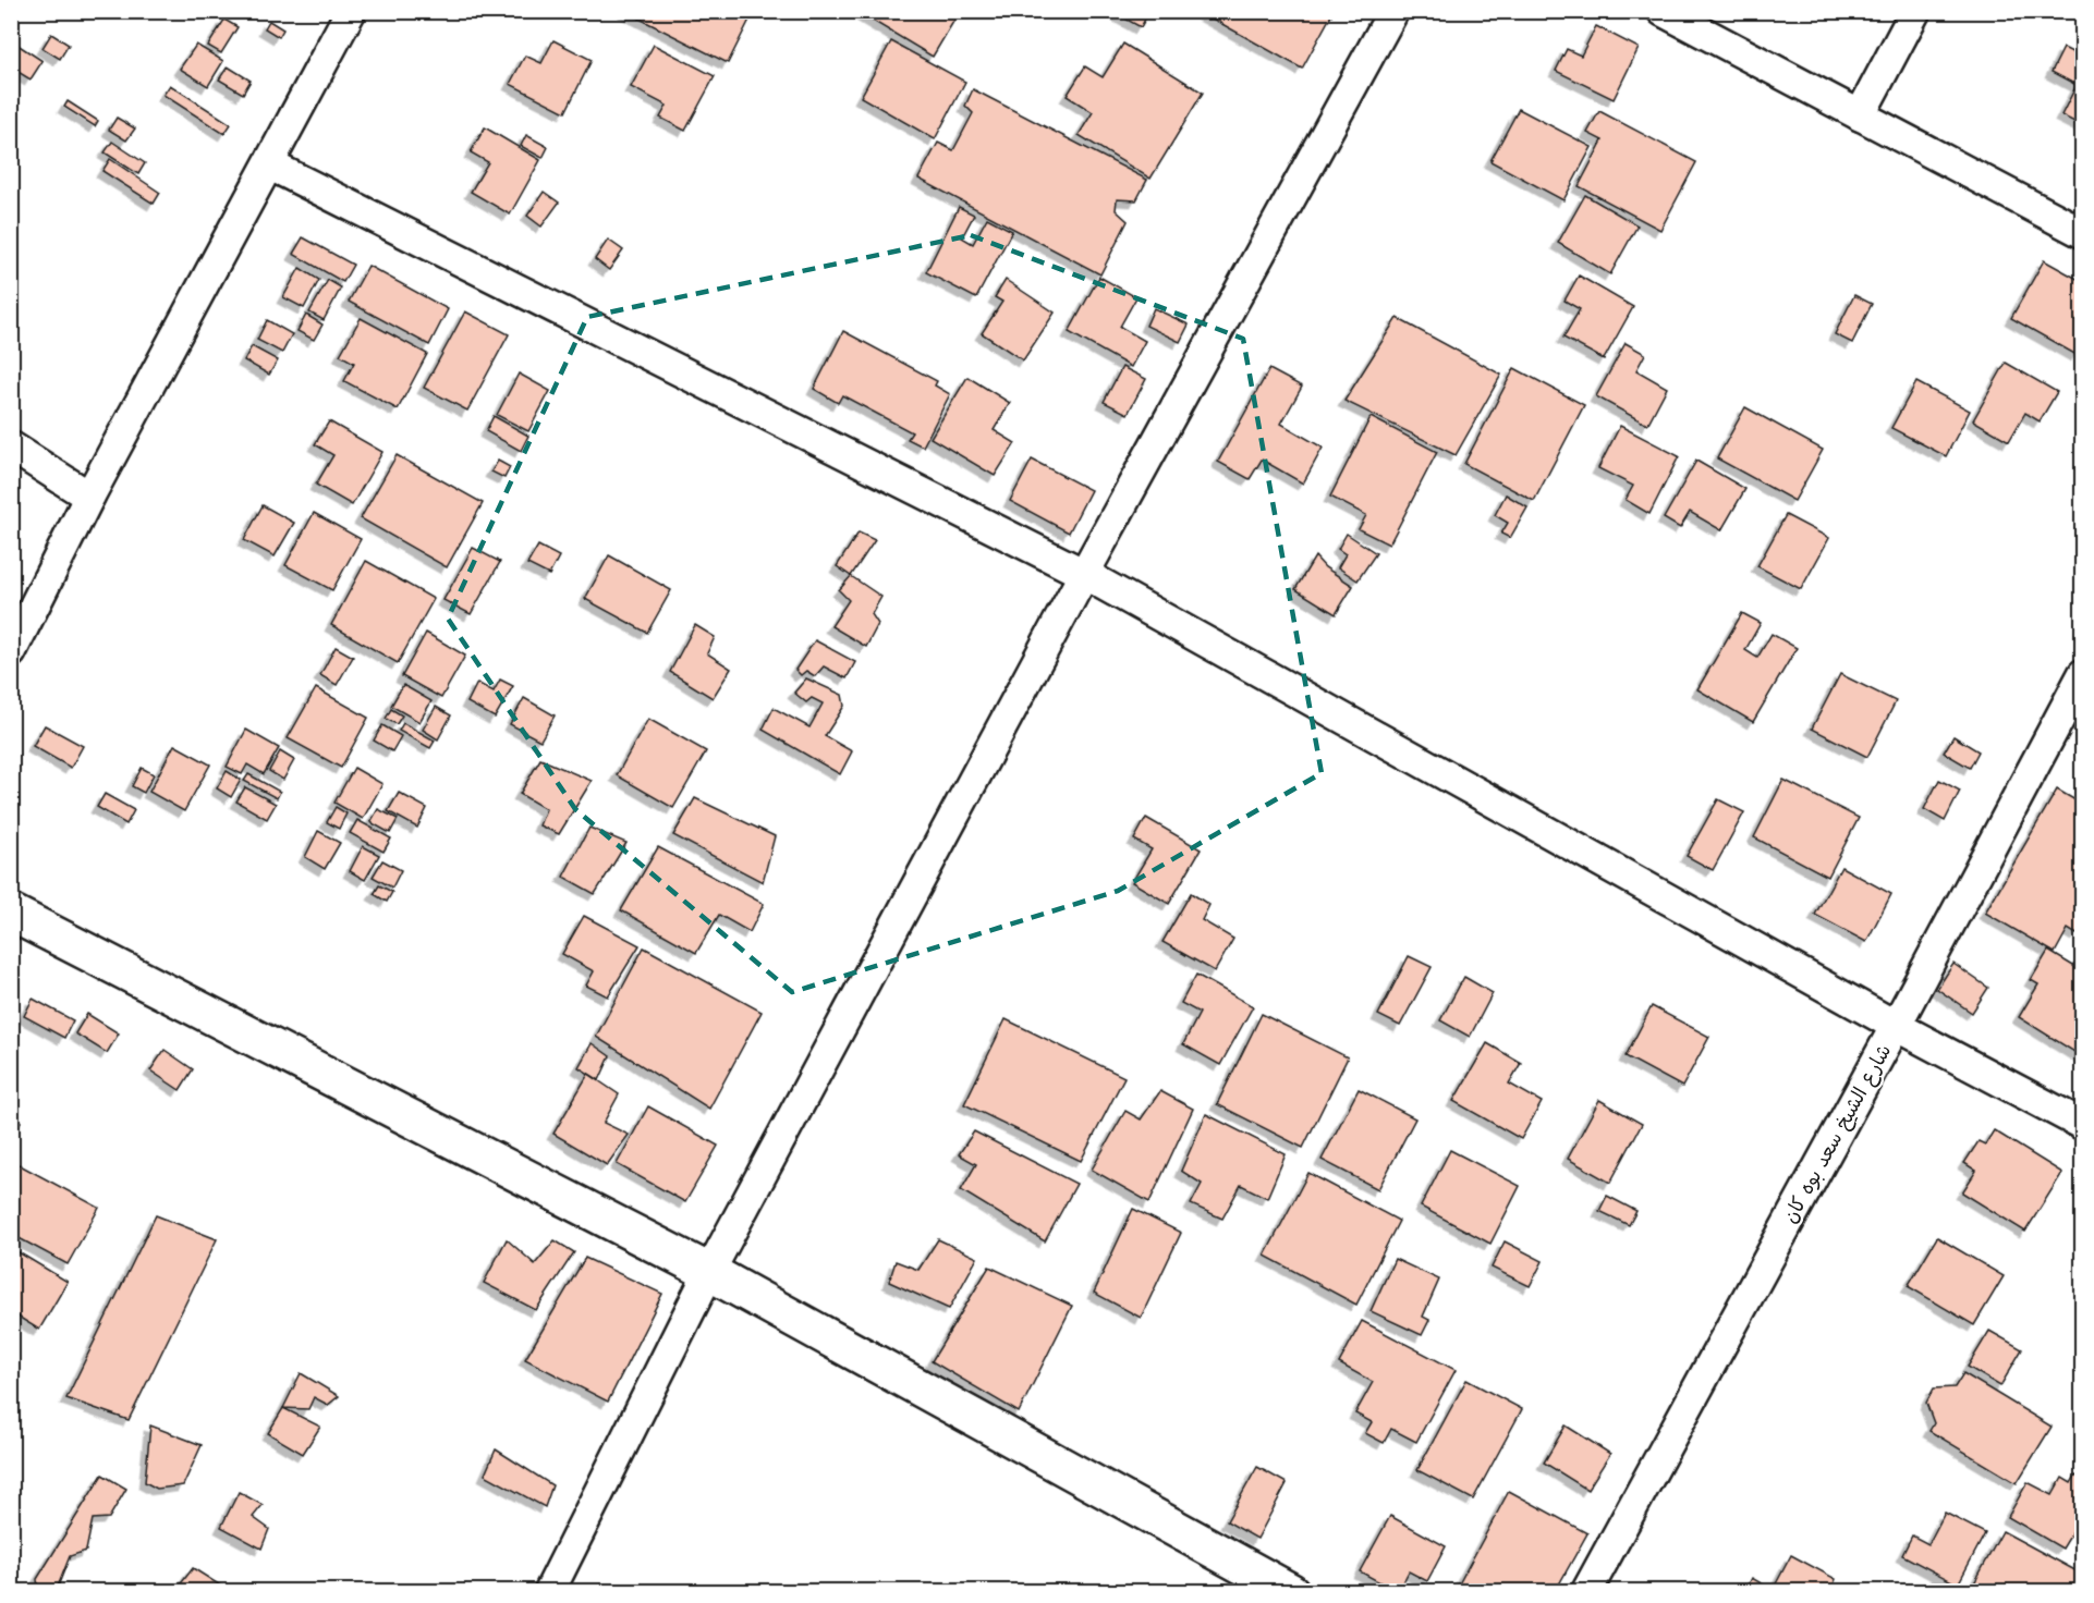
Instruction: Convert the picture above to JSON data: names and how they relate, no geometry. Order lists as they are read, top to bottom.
{
  "streets": {
    "street": ["شارع الشيخ سعد بوه كان"]
  }
}
